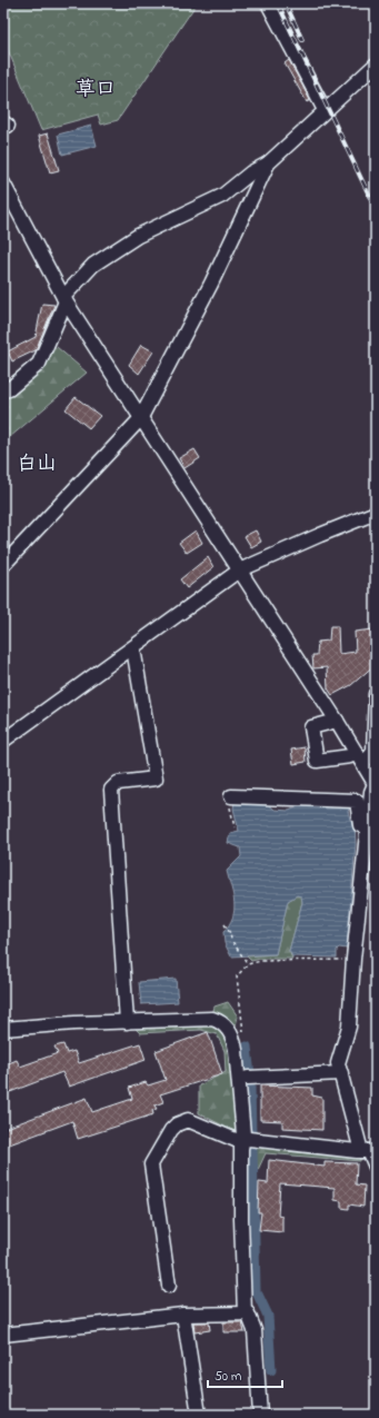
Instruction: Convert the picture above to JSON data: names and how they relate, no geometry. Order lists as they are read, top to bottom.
{
  "districts": ["草口", "白山"],
  "scale_bar": "50 m"
}
